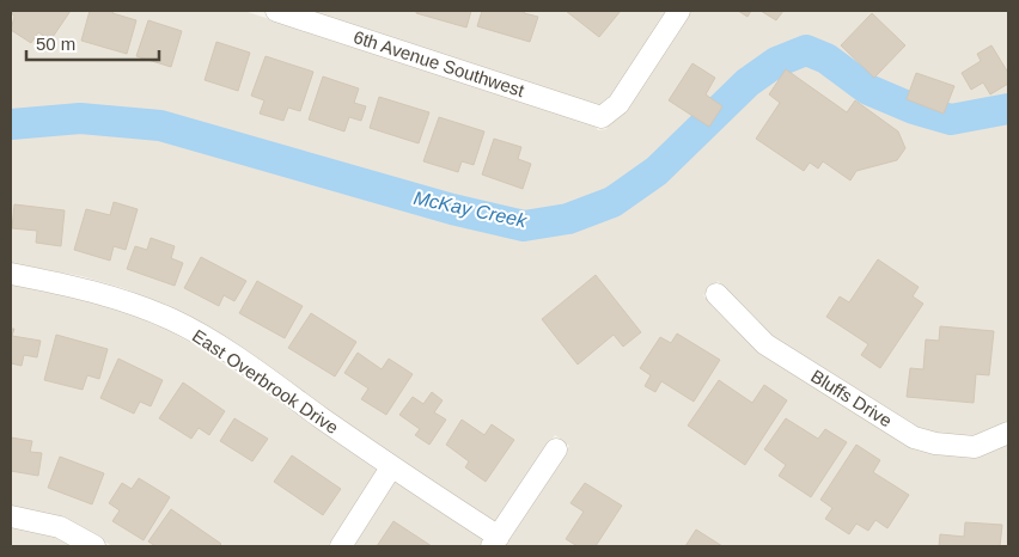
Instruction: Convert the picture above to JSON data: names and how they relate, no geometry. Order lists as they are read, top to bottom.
{
  "streets": {
    "street": ["6th Avenue Southwest", "East Overbrook Drive", "Bluffs Drive"]
  },
  "water": ["McKay Creek"],
  "scale_bar": "50 m"
}
